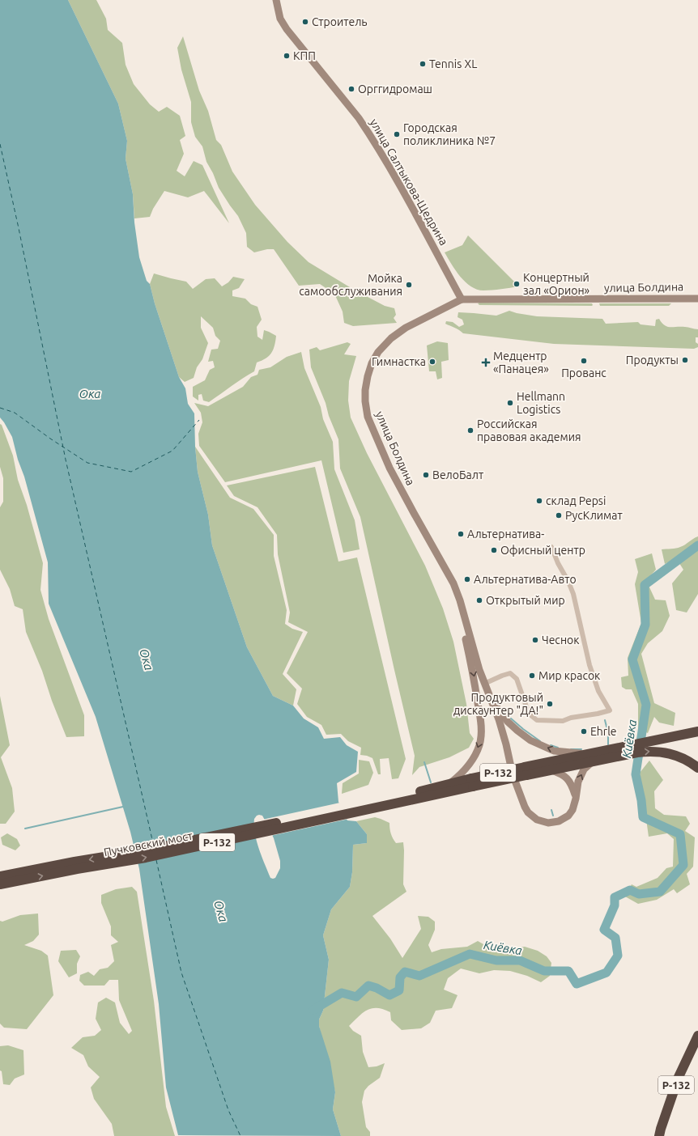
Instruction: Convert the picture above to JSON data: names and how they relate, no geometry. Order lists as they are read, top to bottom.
{
  "streets": {
    "highway": ["Р-132", "Пучковский мост"],
    "main road": ["улица Салтыкова-Щедрина", "улица Болдина"]
  },
  "crossings": [
    ["улица Салтыкова-Щедрина", "улица Болдина"],
    ["Р-132", "Пучковский мост"]
  ],
  "water": ["Ока", "Киёвка"],
  "places": {
    "other": [
      "Строитель",
      "КПП",
      "Tennis XL",
      "Орггидромаш",
      "Городская поликлиника №7",
      "Концертный зал «Орион»",
      "Мойка самообслуживания",
      "Продукты",
      "Прованс",
      "Гимнастка",
      "Hellmann Logistics",
      "Российская правовая академия",
      "ВелоБалт",
      "склад Pepsi",
      "РусКлимат",
      "Альтернатива-",
      "Офисный центр",
      "Альтернатива-Авто",
      "Открытый мир",
      "Чеснок",
      "Мир красок",
      "Продуктовый дискаунтер \"ДА!\"",
      "Ehrle"
    ],
    "health": ["Медцентр «Панацея»"]
  }
}
